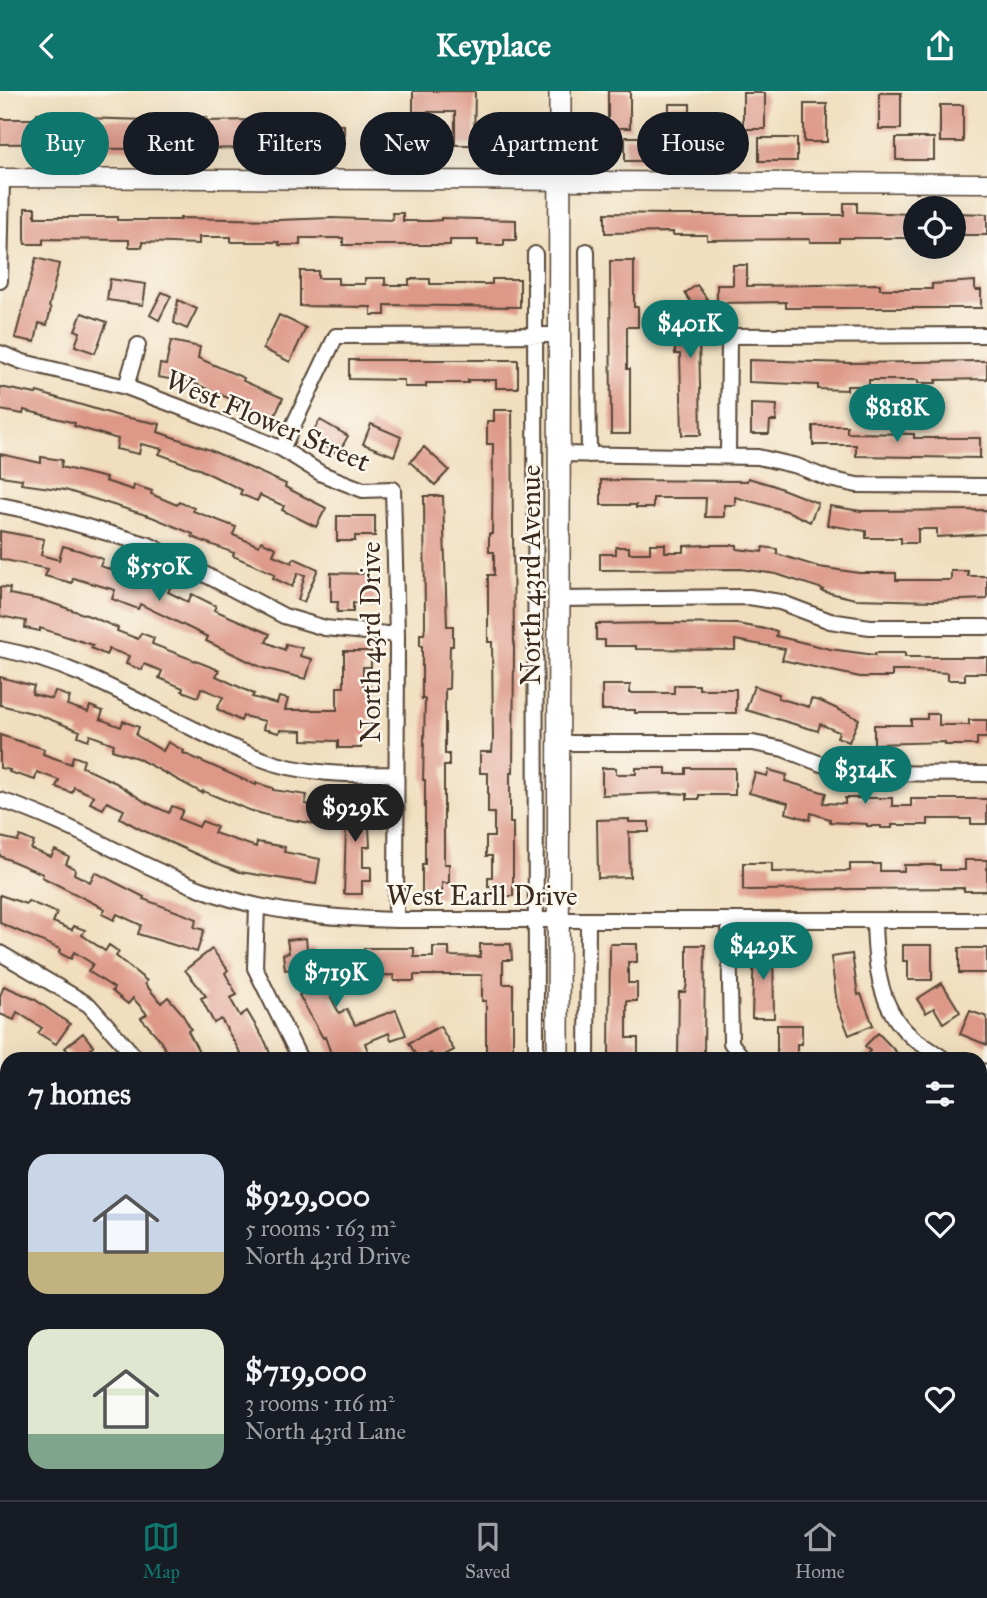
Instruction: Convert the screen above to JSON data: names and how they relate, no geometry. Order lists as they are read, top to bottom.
{
  "streets": {
    "main road": ["North 43rd Avenue"],
    "street": ["West Flower Street", "North 43rd Drive", "West Earll Drive"]
  },
  "crossings": [
    ["West Flower Street", "North 43rd Drive"],
    ["North 43rd Avenue", "West Earll Drive"],
    ["North 43rd Drive", "West Earll Drive"]
  ],
  "page": {
    "header": "Keyplace",
    "chip": [
      "Buy",
      "Rent",
      "Filters",
      "New",
      "Apartment",
      "House"
    ],
    "price": [
      "$401K",
      "$818K",
      "$550K",
      "$314K",
      "$929K",
      "$429K",
      "$719K"
    ],
    "heading": "7 homes",
    "list": [
      {
        "name": "$929,000",
        "note": "5 rooms · 163 m² · North 43rd Drive"
      },
      {
        "name": "$719,000",
        "note": "3 rooms · 116 m² · North 43rd Lane"
      }
    ],
    "tabs": ["Map", "Saved", "Home"]
  }
}
